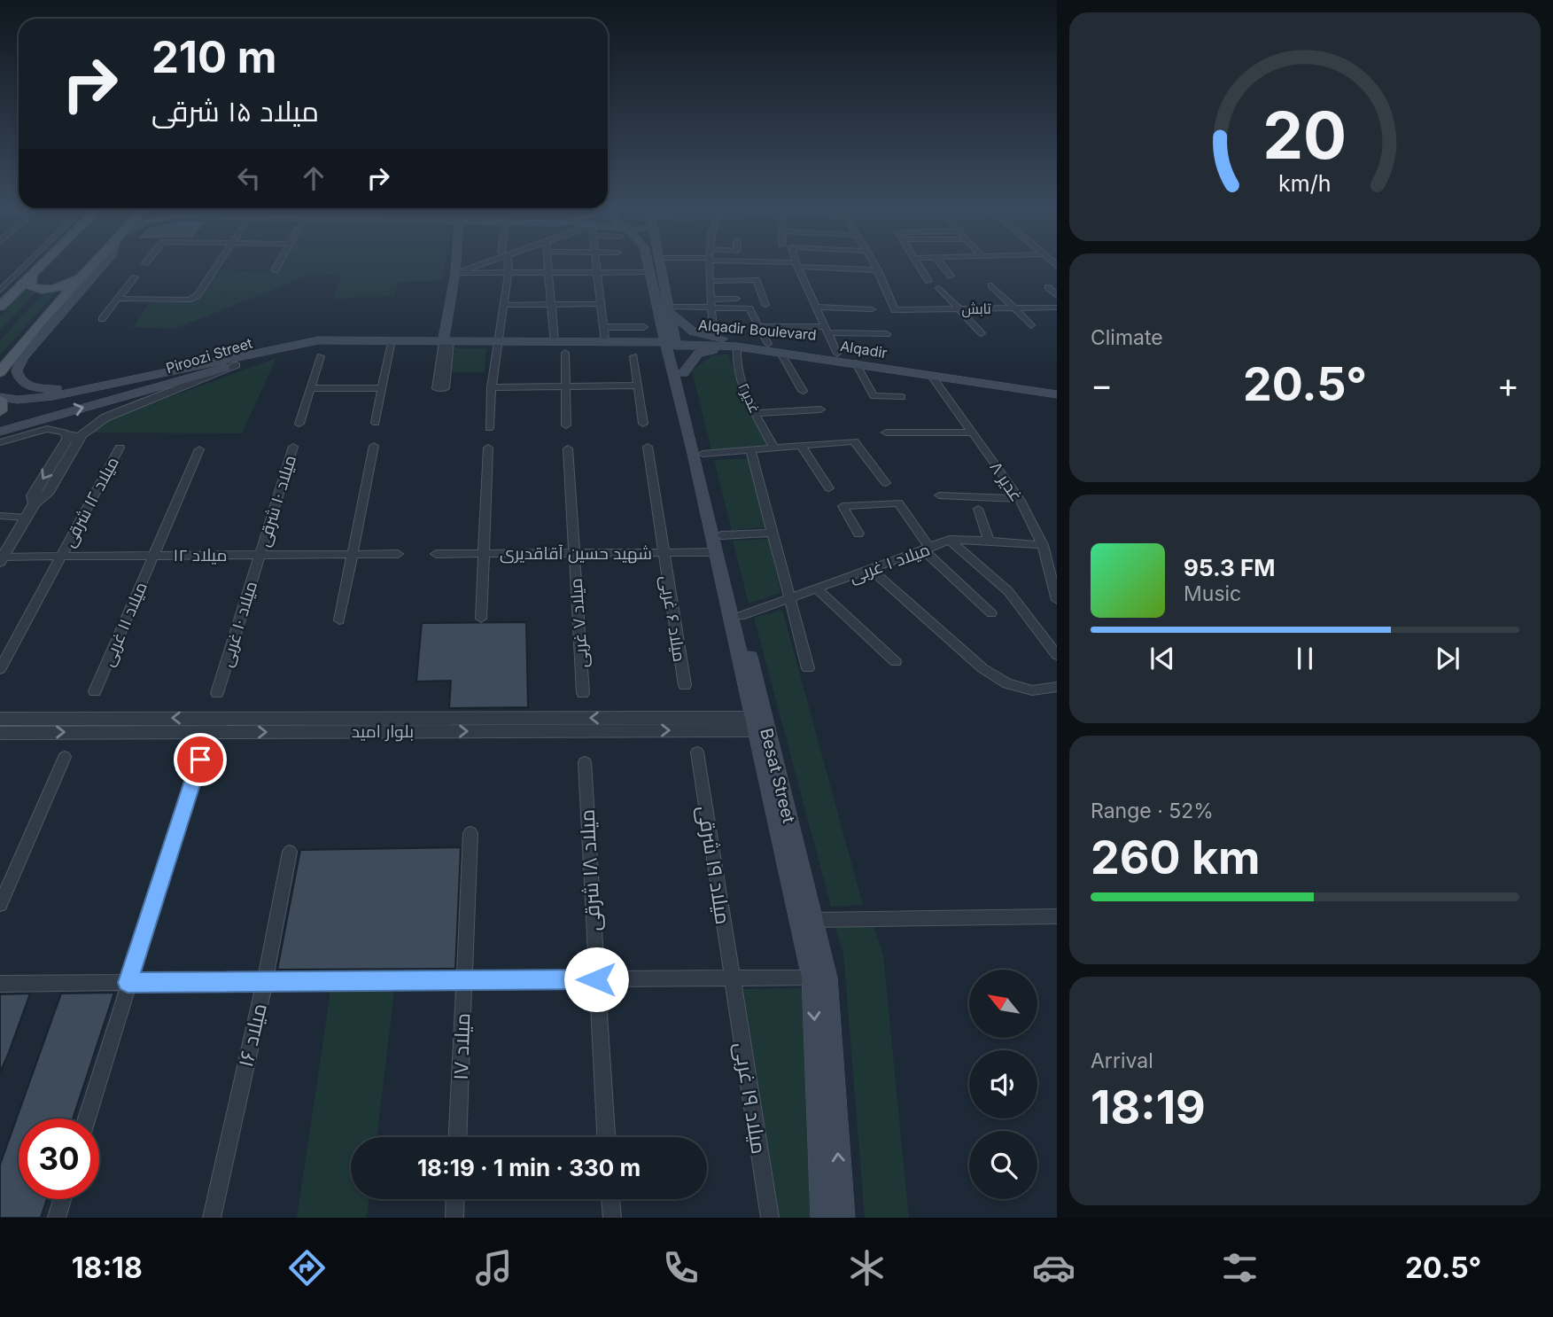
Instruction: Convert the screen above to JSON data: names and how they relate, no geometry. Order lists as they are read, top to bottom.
{
  "streets": {
    "main road": [
      "Alqadir Boulevard",
      "Alqadir",
      "Piroozi Street",
      "Besat Street"
    ],
    "street": [
      "تابش",
      "غدیر۲",
      "غدیر ۸",
      "میلاد ۱۰ شرقی",
      "میلاد ۱۲ شرقی",
      "شهید حسین آقاقدیری",
      "میلاد ۱۲",
      "میلاد ۱ غربی",
      "میلاد ۶ غربی",
      "میلاد ۷ غربی",
      "میلاد ۱۱ غربی",
      "میلاد ۱۰ غربی",
      "بلوار امید",
      "میلاد ۱۹ شرقی",
      "میلاد ۱۸ شرقی",
      "میلاد ۱۶",
      "میلاد ۱۷",
      "میلاد ۱۹ غربی"
    ]
  },
  "crossings": [
    ["Alqadir Boulevard", "Alqadir"],
    ["Alqadir Boulevard", "غدیر۲"],
    ["Alqadir", "Piroozi Street"],
    ["Alqadir", "غدیر۲"],
    ["Alqadir", "غدیر ۸"],
    ["Alqadir", "Besat Street"],
    ["Piroozi Street", "Besat Street"],
    ["غدیر ۸", "میلاد ۱ غربی"],
    ["میلاد ۱۰ شرقی", "میلاد ۱۲"],
    ["میلاد ۱۰ شرقی", "میلاد ۱۰ غربی"],
    ["میلاد ۱۲ شرقی", "میلاد ۱۲"],
    ["شهید حسین آقاقدیری", "میلاد ۶ غربی"],
    ["شهید حسین آقاقدیری", "میلاد ۷ غربی"],
    ["شهید حسین آقاقدیری", "Besat Street"],
    ["میلاد ۱۲", "میلاد ۱۱ غربی"],
    ["میلاد ۱۲", "میلاد ۱۰ غربی"],
    ["میلاد ۱ غربی", "Besat Street"],
    ["بلوار امید", "Besat Street"],
    ["میلاد ۱۹ شرقی", "میلاد ۱۹ غربی"]
  ],
  "north": "top left",
  "page": {
    "turn": ["210 m", "میلاد ۱۵ شرقی"],
    "tile": [
      "Climate",
      ["Range · 52%", "260 km"],
      ["Arrival", "18:19"]
    ],
    "heat": ["−", "20.5°", "+"],
    "song": ["95.3 FM", "Music"],
    "limit": "30",
    "trip": "18:19 · 1 min · 330 m",
    "tabs": ["18:18", "20.5°"],
    "gauge": ["20", "km/h"]
  }
}
